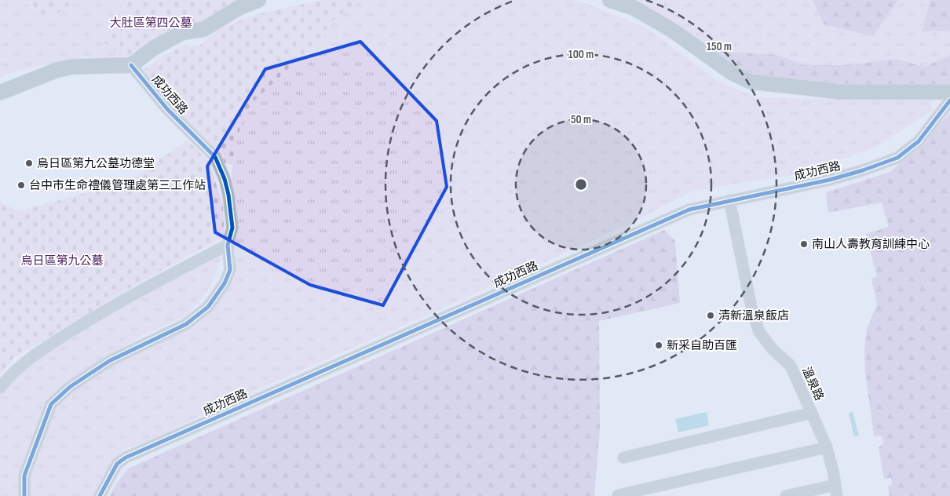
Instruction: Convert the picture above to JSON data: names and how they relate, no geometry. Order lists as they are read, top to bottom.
{
  "streets": {
    "street": ["成功西路", "溫泉路"]
  },
  "crossings": [
    ["成功西路", "溫泉路"]
  ],
  "parks": ["大肚區第四公墓", "烏日區第九公墓"],
  "places": [
    "烏日區第九公墓功德堂",
    "台中市生命禮儀管理處第三工作站",
    "南山人壽教育訓練中心",
    "清新溫泉飯店",
    "新采自助百匯"
  ],
  "rings": ["150 m", "100 m", "50 m"]
}
